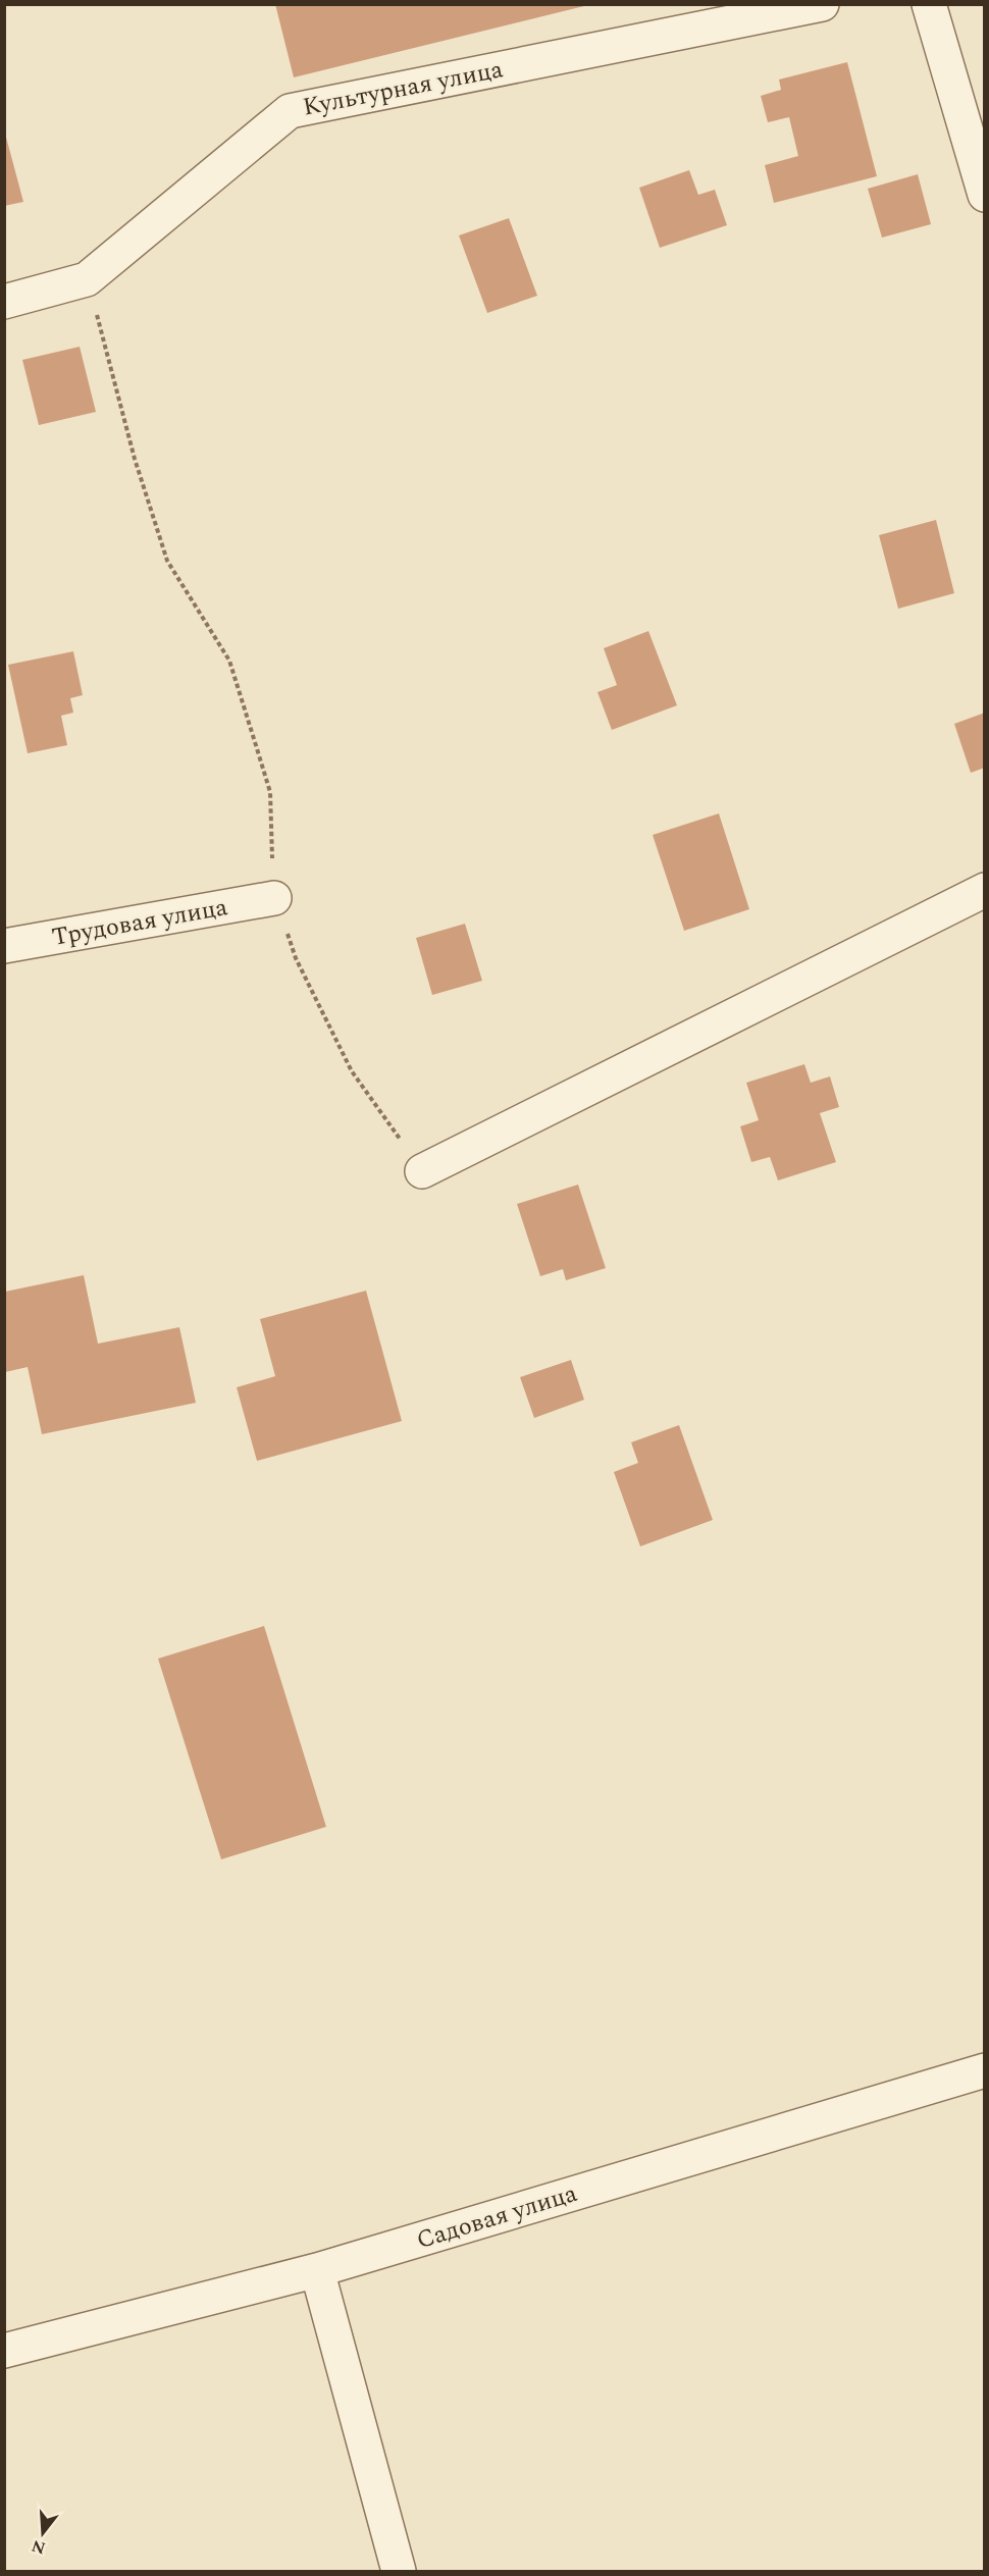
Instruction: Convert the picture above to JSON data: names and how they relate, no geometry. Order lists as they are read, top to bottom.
{
  "streets": {
    "street": ["Культурная улица", "Трудовая улица", "Садовая улица"]
  },
  "north": "bottom"
}
